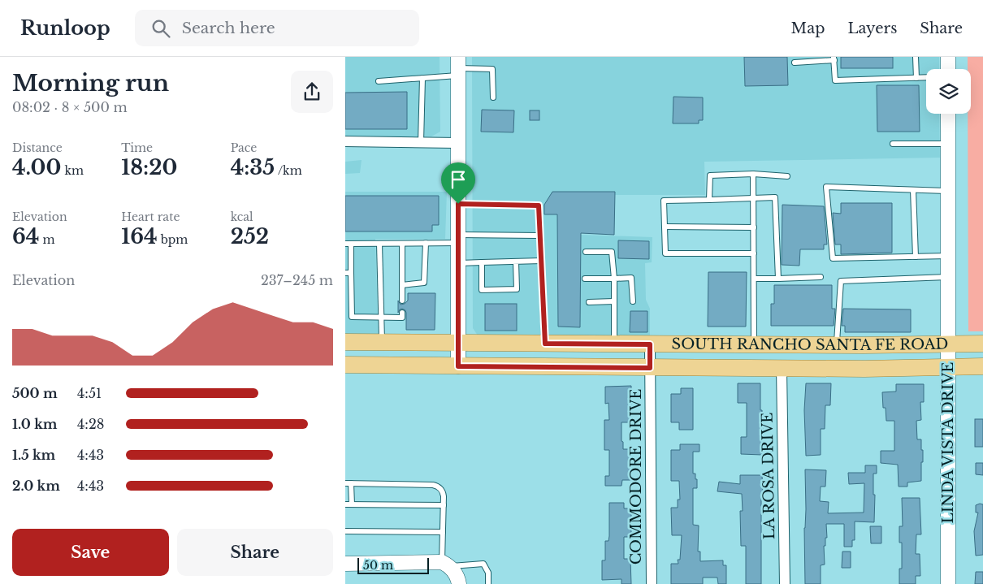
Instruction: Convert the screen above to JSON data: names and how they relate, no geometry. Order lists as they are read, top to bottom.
{
  "streets": {
    "main road": ["SOUTH RANCHO SANTA FE ROAD", "LINDA VISTA DRIVE"],
    "street": ["LA ROSA DRIVE", "COMMODORE DRIVE"]
  },
  "crossings": [
    ["SOUTH RANCHO SANTA FE ROAD", "LINDA VISTA DRIVE"],
    ["SOUTH RANCHO SANTA FE ROAD", "LA ROSA DRIVE"],
    ["SOUTH RANCHO SANTA FE ROAD", "COMMODORE DRIVE"]
  ],
  "scale_bar": "50 m",
  "page": {
    "header": "Runloop",
    "search": "Search here",
    "nav": ["Map", "Layers", "Share"],
    "heading": ["Morning run", "08:02 · 8 × 500 m"],
    "stats": [
      ["Distance", "4.00 km"],
      ["Time", "18:20"],
      ["Pace", "4:35 /km"],
      ["Elevation", "64 m"],
      ["Heart rate", "164 bpm"],
      ["kcal", "252"]
    ],
    "chart": ["Elevation", "237–245 m"],
    "list": [
      {
        "name": "500 m",
        "note": "4:51"
      },
      {
        "name": "1.0 km",
        "note": "4:28"
      },
      {
        "name": "1.5 km",
        "note": "4:43"
      },
      {
        "name": "2.0 km",
        "note": "4:43"
      }
    ],
    "buttons": ["Save", "Share"],
    "scale": "50 m"
  }
}
